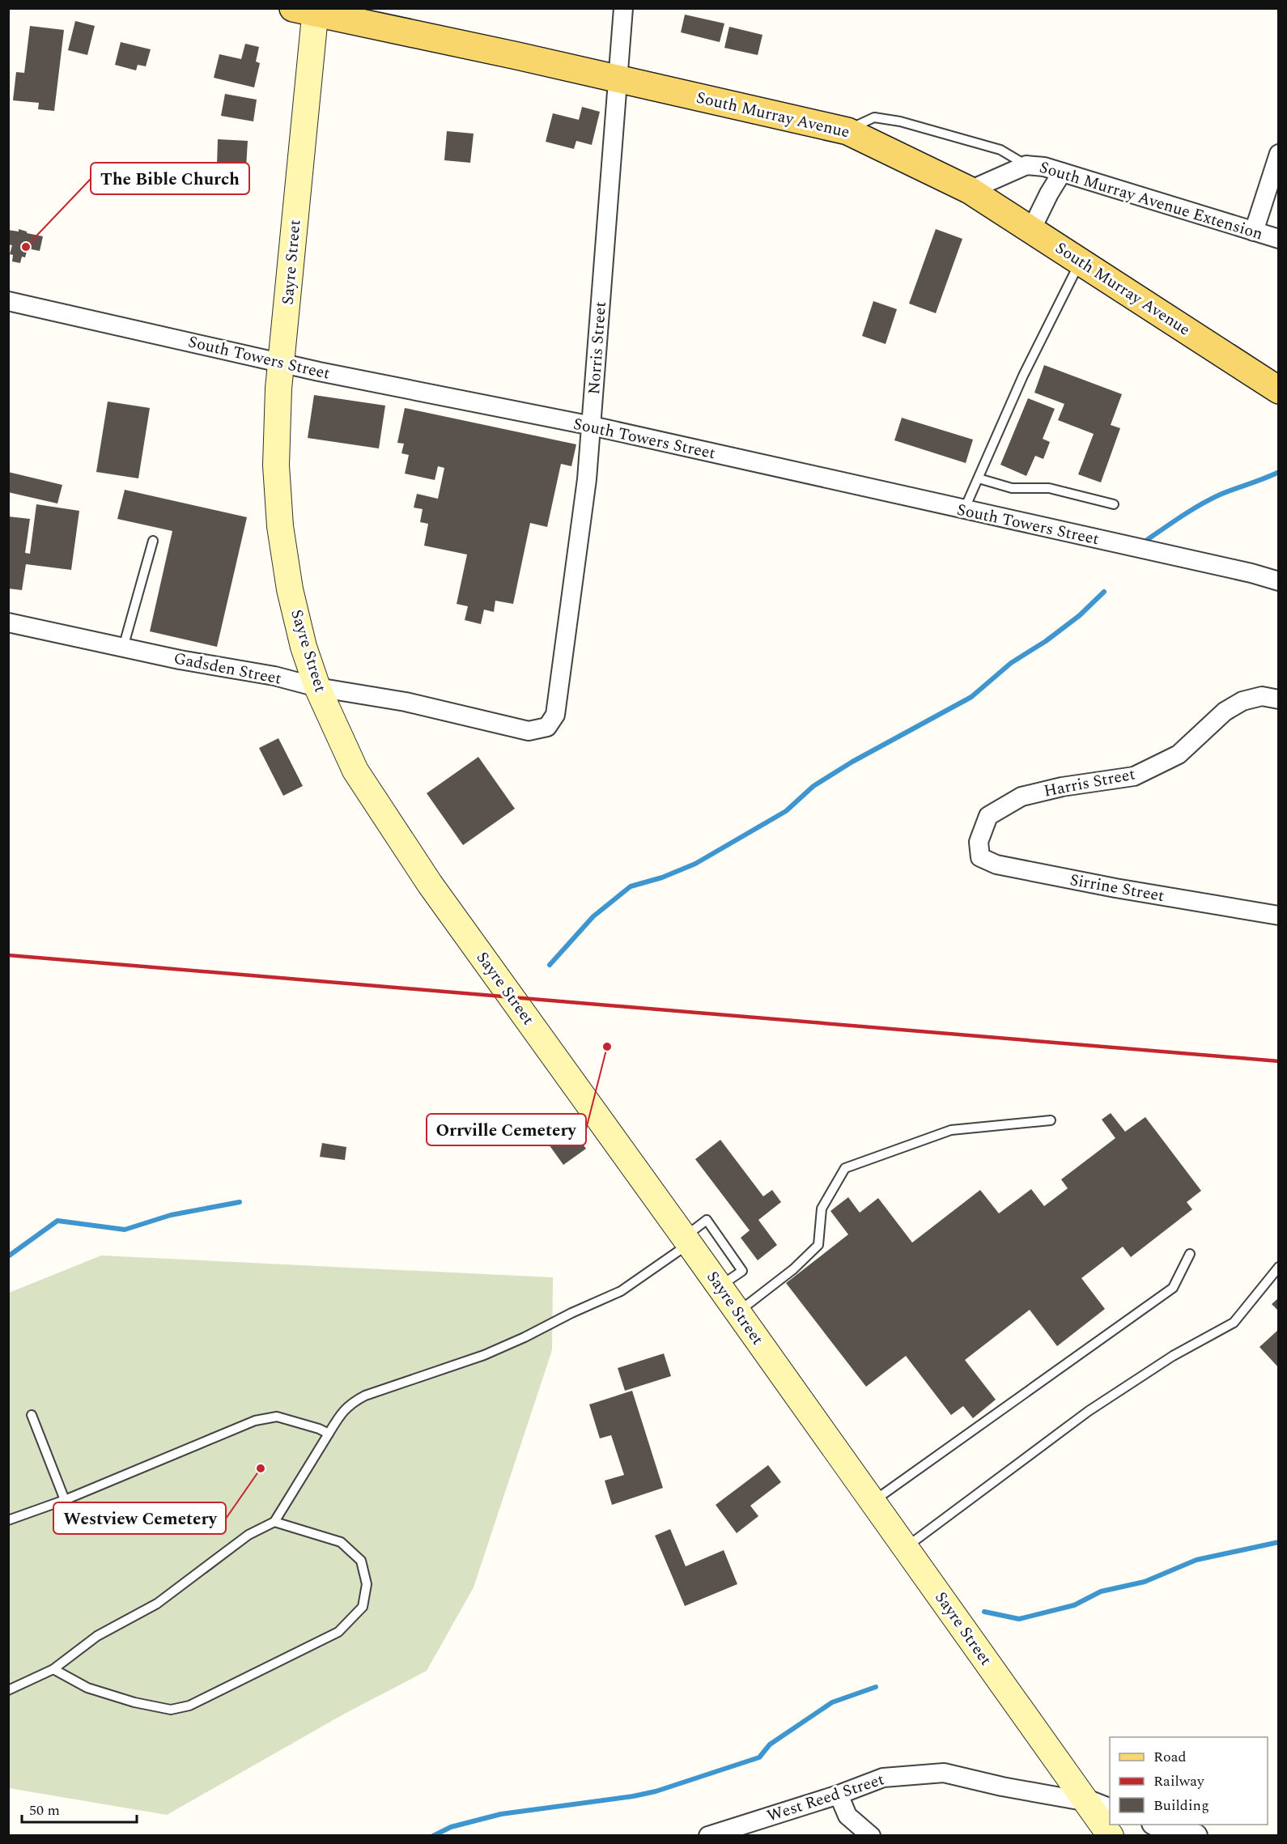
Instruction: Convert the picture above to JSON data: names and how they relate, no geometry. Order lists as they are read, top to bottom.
{
  "streets": {
    "main road": ["South Murray Avenue", "Sayre Street"],
    "street": [
      "South Murray Avenue Extension",
      "Norris Street",
      "South Towers Street",
      "Gadsden Street",
      "Harris Street",
      "Sirrine Street",
      "West Reed Street"
    ]
  },
  "crossings": [
    ["South Murray Avenue", "South Murray Avenue Extension"],
    ["South Murray Avenue", "Sayre Street"],
    ["South Murray Avenue", "Norris Street"],
    ["Sayre Street", "South Towers Street"],
    ["Sayre Street", "Gadsden Street"],
    ["Sayre Street", "West Reed Street"],
    ["Norris Street", "South Towers Street"],
    ["Norris Street", "Gadsden Street"],
    ["Harris Street", "Sirrine Street"]
  ],
  "places": ["The Bible Church", "Orrville Cemetery", "Westview Cemetery"],
  "legend": ["Road", "Railway", "Building"],
  "scale_bar": "50 m"
}
